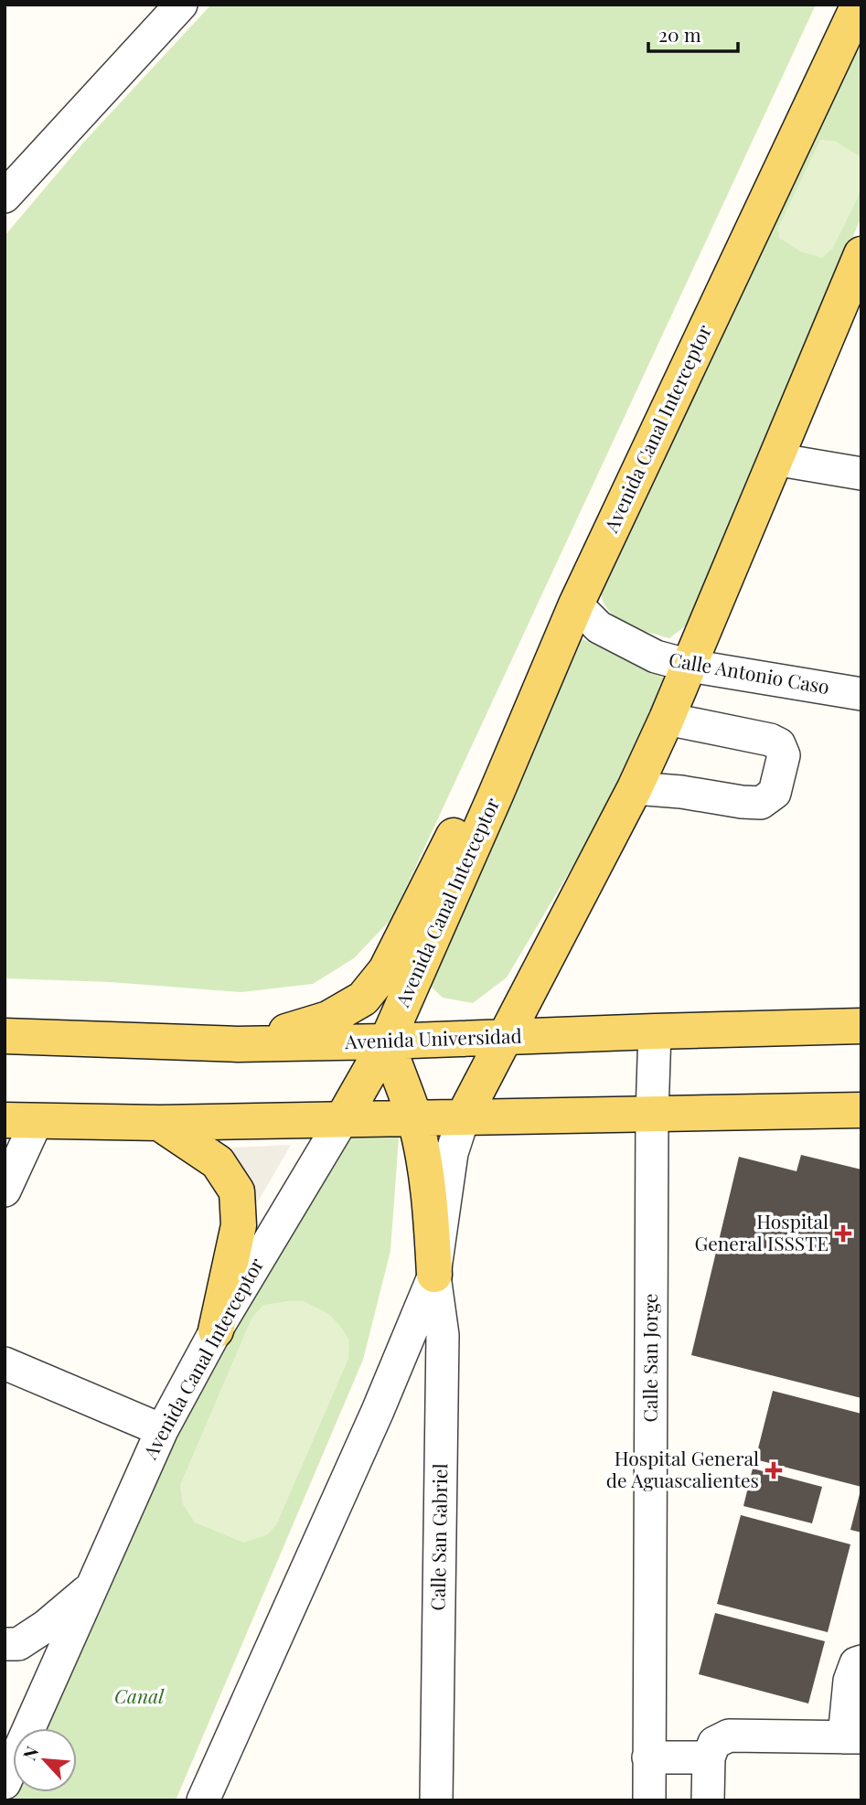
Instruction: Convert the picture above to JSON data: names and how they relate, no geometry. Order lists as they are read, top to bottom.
{
  "streets": {
    "main road": ["Avenida Canal Interceptor", "Avenida Universidad"],
    "street": ["Calle Antonio Caso", "Calle San Jorge", "Calle San Gabriel"]
  },
  "crossings": [
    ["Avenida Canal Interceptor", "Calle Antonio Caso"],
    ["Avenida Canal Interceptor", "Avenida Universidad"],
    ["Avenida Universidad", "Calle San Jorge"]
  ],
  "parks": ["Canal"],
  "places": {
    "health": ["Hospital General ISSSTE", "Hospital General de Aguascalientes"]
  },
  "scale_bar": "20 m",
  "north": "top left"
}
